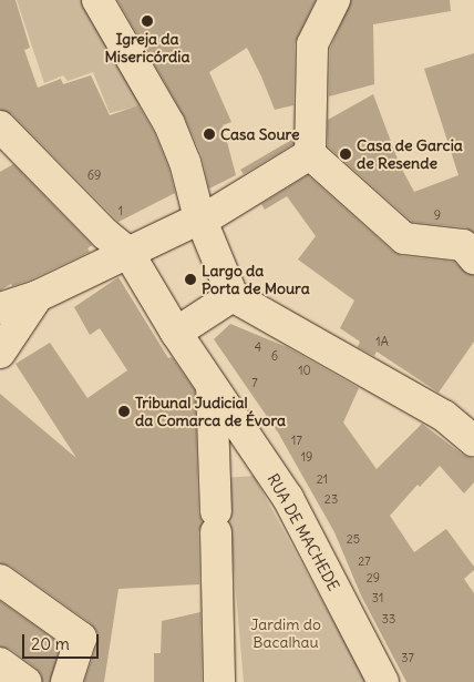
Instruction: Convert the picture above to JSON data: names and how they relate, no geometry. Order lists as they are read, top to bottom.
{
  "streets": {
    "street": ["RUA DE MACHEDE"]
  },
  "parks": ["Jardim do Bacalhau"],
  "places": [
    "Igreja da Misericórdia",
    "Casa Soure",
    "Casa de Garcia de Resende",
    "Largo da Porta de Moura",
    "Tribunal Judicial da Comarca de Évora"
  ],
  "house_numbers": [
    "69",
    "1",
    "9",
    "1A",
    "4",
    "6",
    "10",
    "7",
    "17",
    "19",
    "21",
    "23",
    "25",
    "27",
    "29",
    "31",
    "33",
    "37"
  ],
  "scale_bar": "20 m"
}
